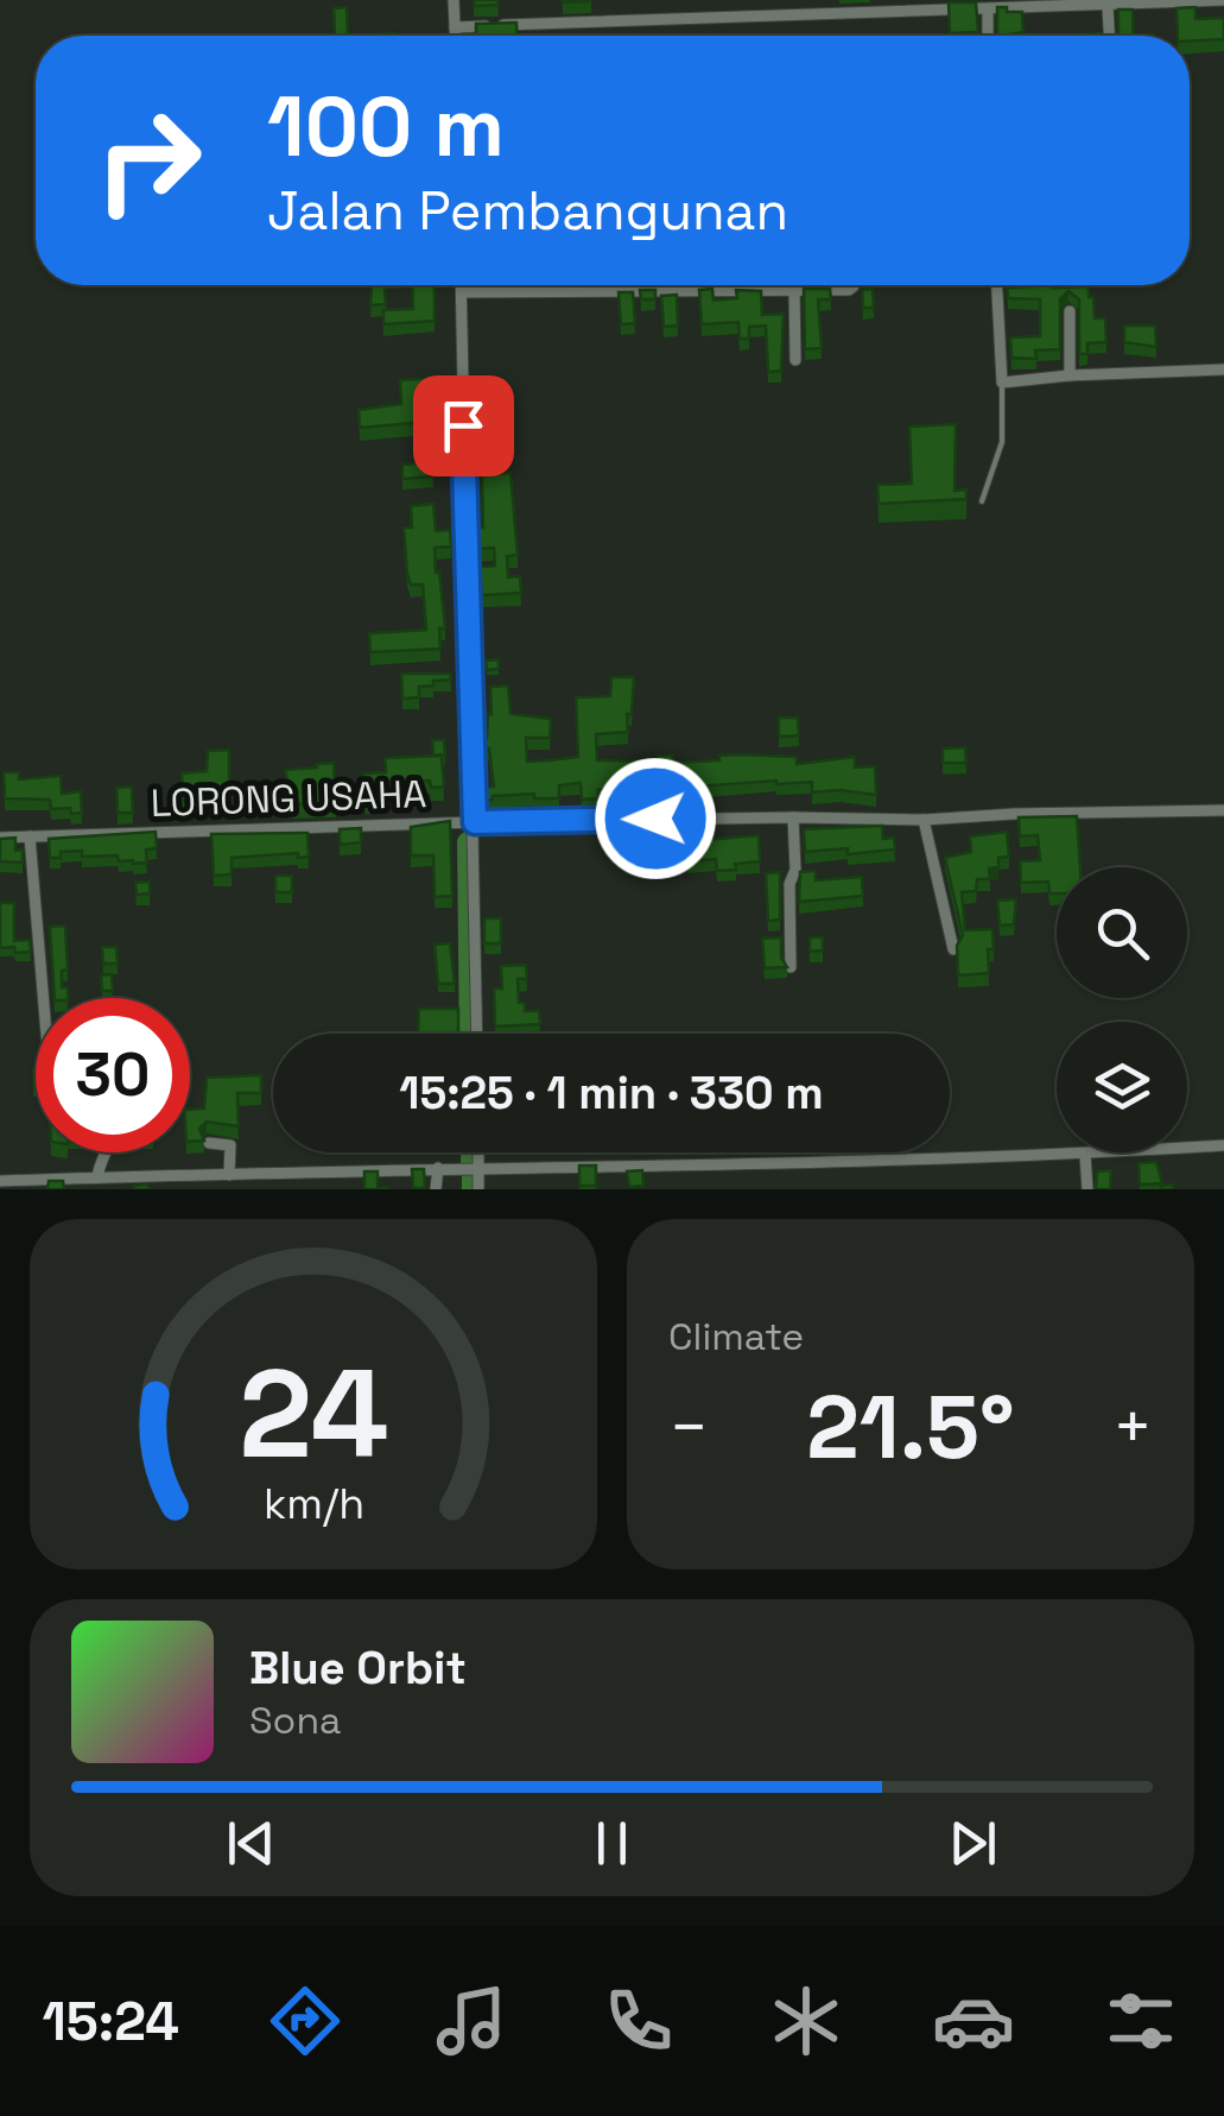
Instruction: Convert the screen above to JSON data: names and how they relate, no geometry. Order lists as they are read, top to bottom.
{
  "streets": {
    "street": ["LORONG USAHA"]
  },
  "page": {
    "turn": ["100 m", "Jalan Pembangunan"],
    "limit": "30",
    "trip": "15:25 · 1 min · 330 m",
    "tile": "Climate",
    "heat": ["−", "21.5°", "+"],
    "song": ["Blue Orbit", "Sona"],
    "tabs": "15:24",
    "gauge": ["24", "km/h"]
  }
}
